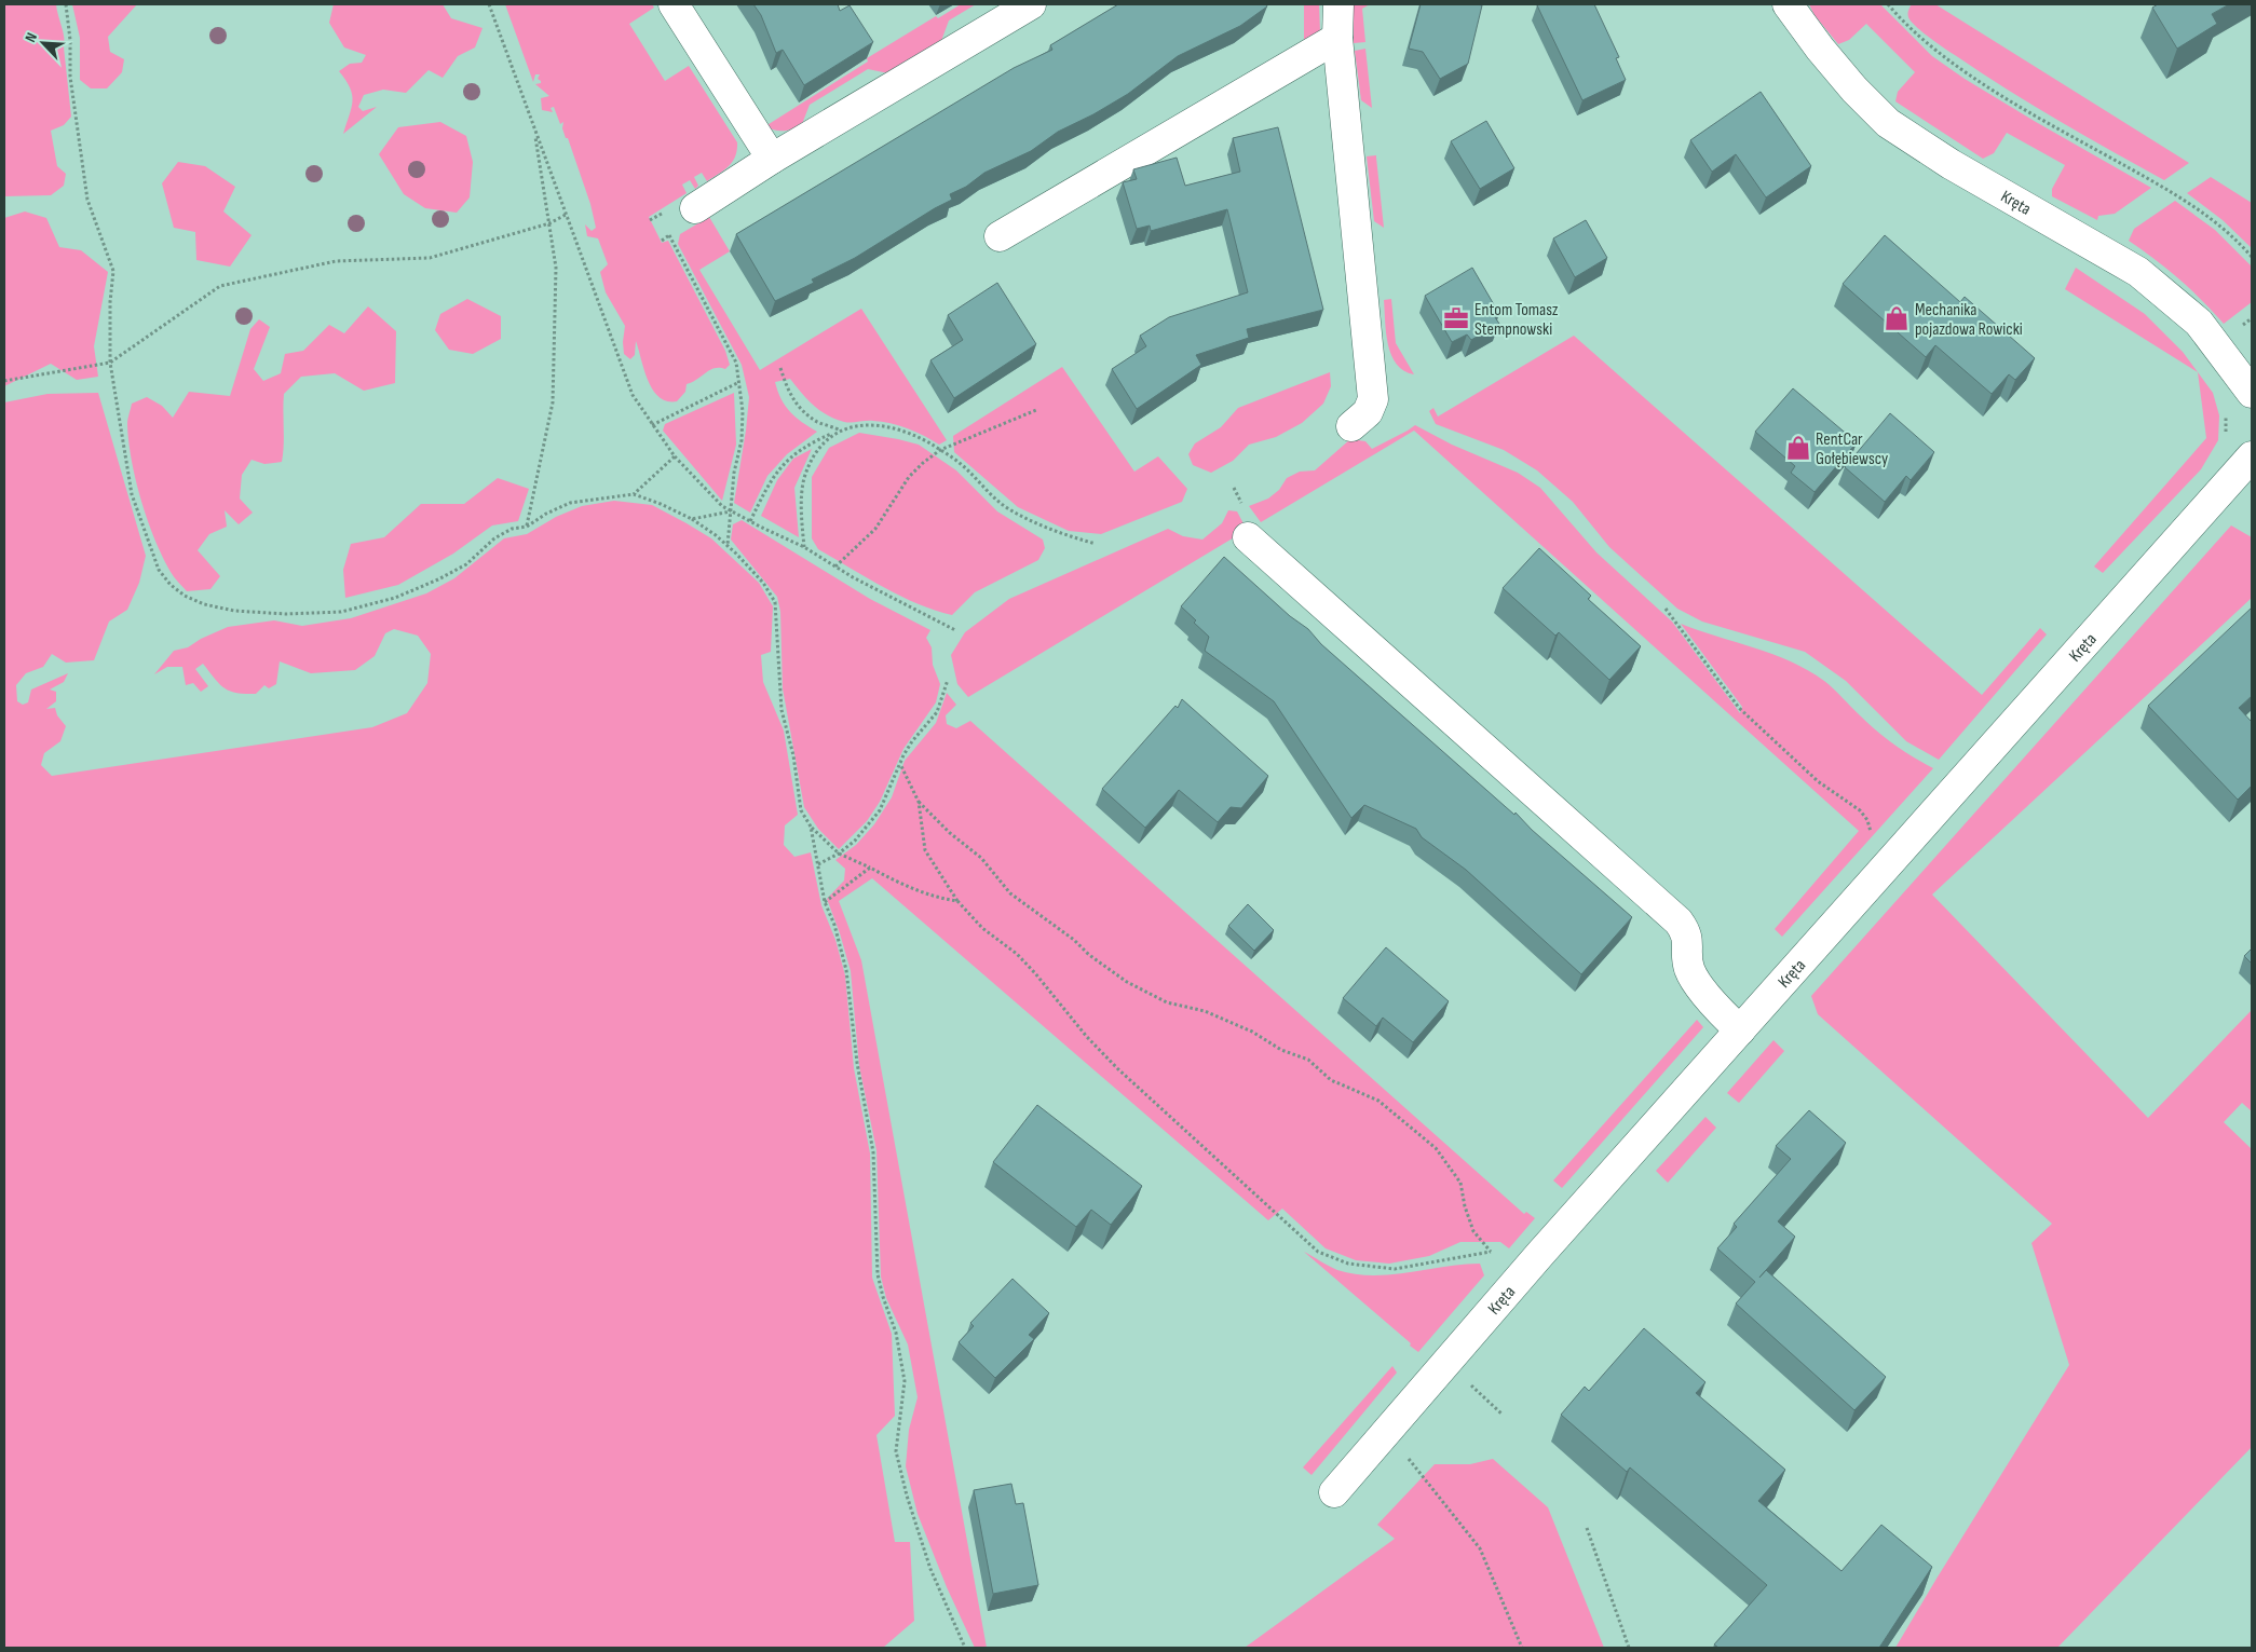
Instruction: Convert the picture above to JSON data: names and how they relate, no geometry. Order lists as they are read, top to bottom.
{
  "streets": {
    "street": ["Kręta"]
  },
  "places": {
    "office": ["Entom Tomasz Stempnowski"],
    "shop": ["Mechanika pojazdowa Rowicki", "RentCar Gołębiewscy"]
  },
  "north": "top left"
}
